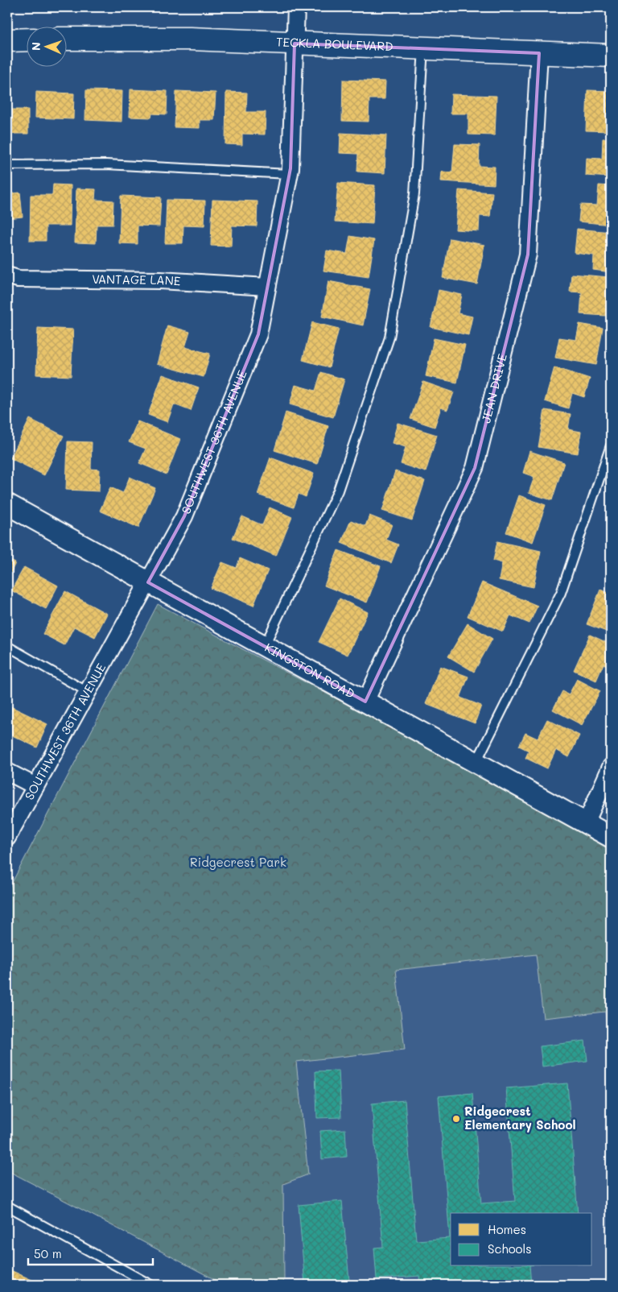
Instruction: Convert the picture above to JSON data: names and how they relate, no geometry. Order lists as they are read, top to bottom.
{
  "streets": {
    "main road": ["TECKLA BOULEVARD"],
    "street": [
      "VANTAGE LANE",
      "JEAN DRIVE",
      "SOUTHWEST 36TH AVENUE",
      "KINGSTON ROAD"
    ]
  },
  "crossings": [
    ["TECKLA BOULEVARD", "JEAN DRIVE"],
    ["TECKLA BOULEVARD", "SOUTHWEST 36TH AVENUE"],
    ["VANTAGE LANE", "SOUTHWEST 36TH AVENUE"],
    ["JEAN DRIVE", "KINGSTON ROAD"],
    ["SOUTHWEST 36TH AVENUE", "KINGSTON ROAD"]
  ],
  "parks": ["Ridgecrest Park"],
  "places": ["Ridgecrest Elementary School"],
  "legend": ["Homes", "Schools"],
  "scale_bar": "50 m",
  "north": "left"
}
